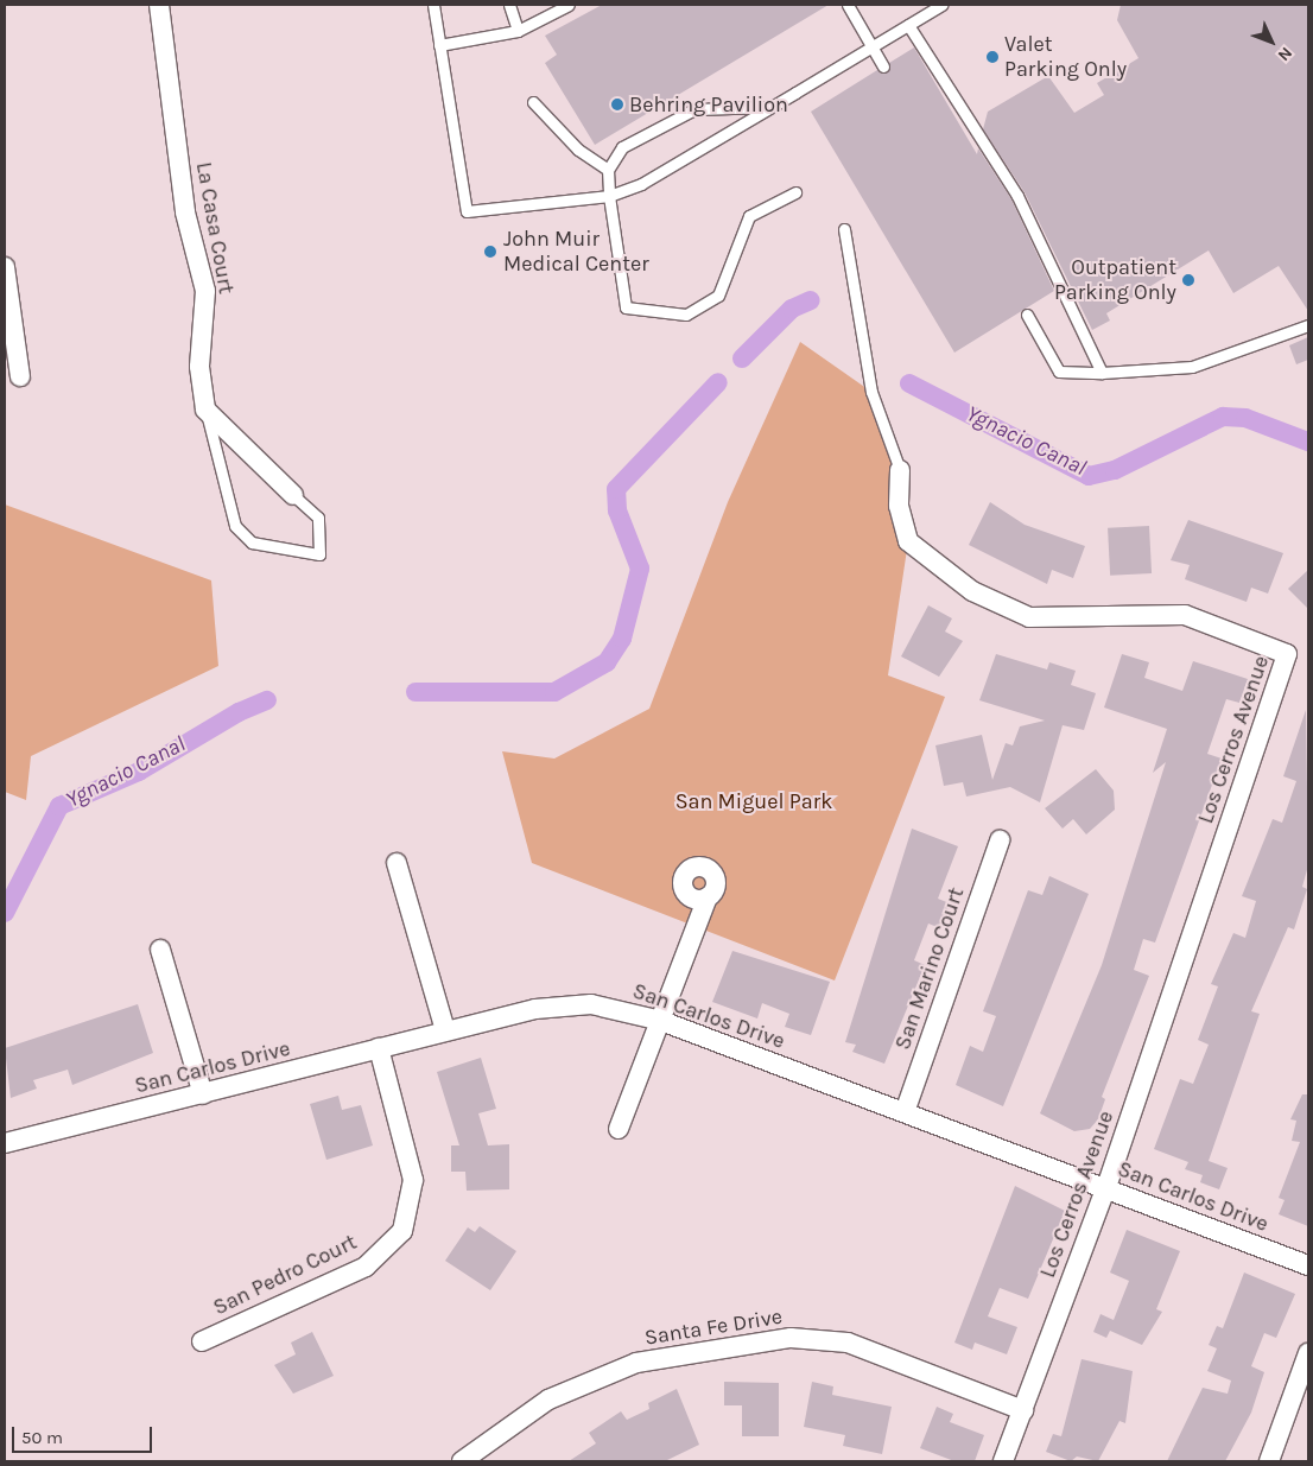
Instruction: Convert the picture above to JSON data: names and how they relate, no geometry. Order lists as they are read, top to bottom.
{
  "streets": {
    "street": [
      "La Casa Court",
      "Los Cerros Avenue",
      "San Marino Court",
      "San Carlos Drive",
      "San Pedro Court",
      "Santa Fe Drive"
    ]
  },
  "crossings": [
    ["Los Cerros Avenue", "San Carlos Drive"],
    ["Los Cerros Avenue", "Santa Fe Drive"],
    ["San Marino Court", "San Carlos Drive"],
    ["San Carlos Drive", "San Pedro Court"]
  ],
  "water": ["Ygnacio Canal"],
  "parks": ["San Miguel Park"],
  "places": [
    "Valet Parking Only",
    "Behring Pavilion",
    "John Muir Medical Center",
    "Outpatient Parking Only"
  ],
  "scale_bar": "50 m",
  "north": "bottom right"
}
